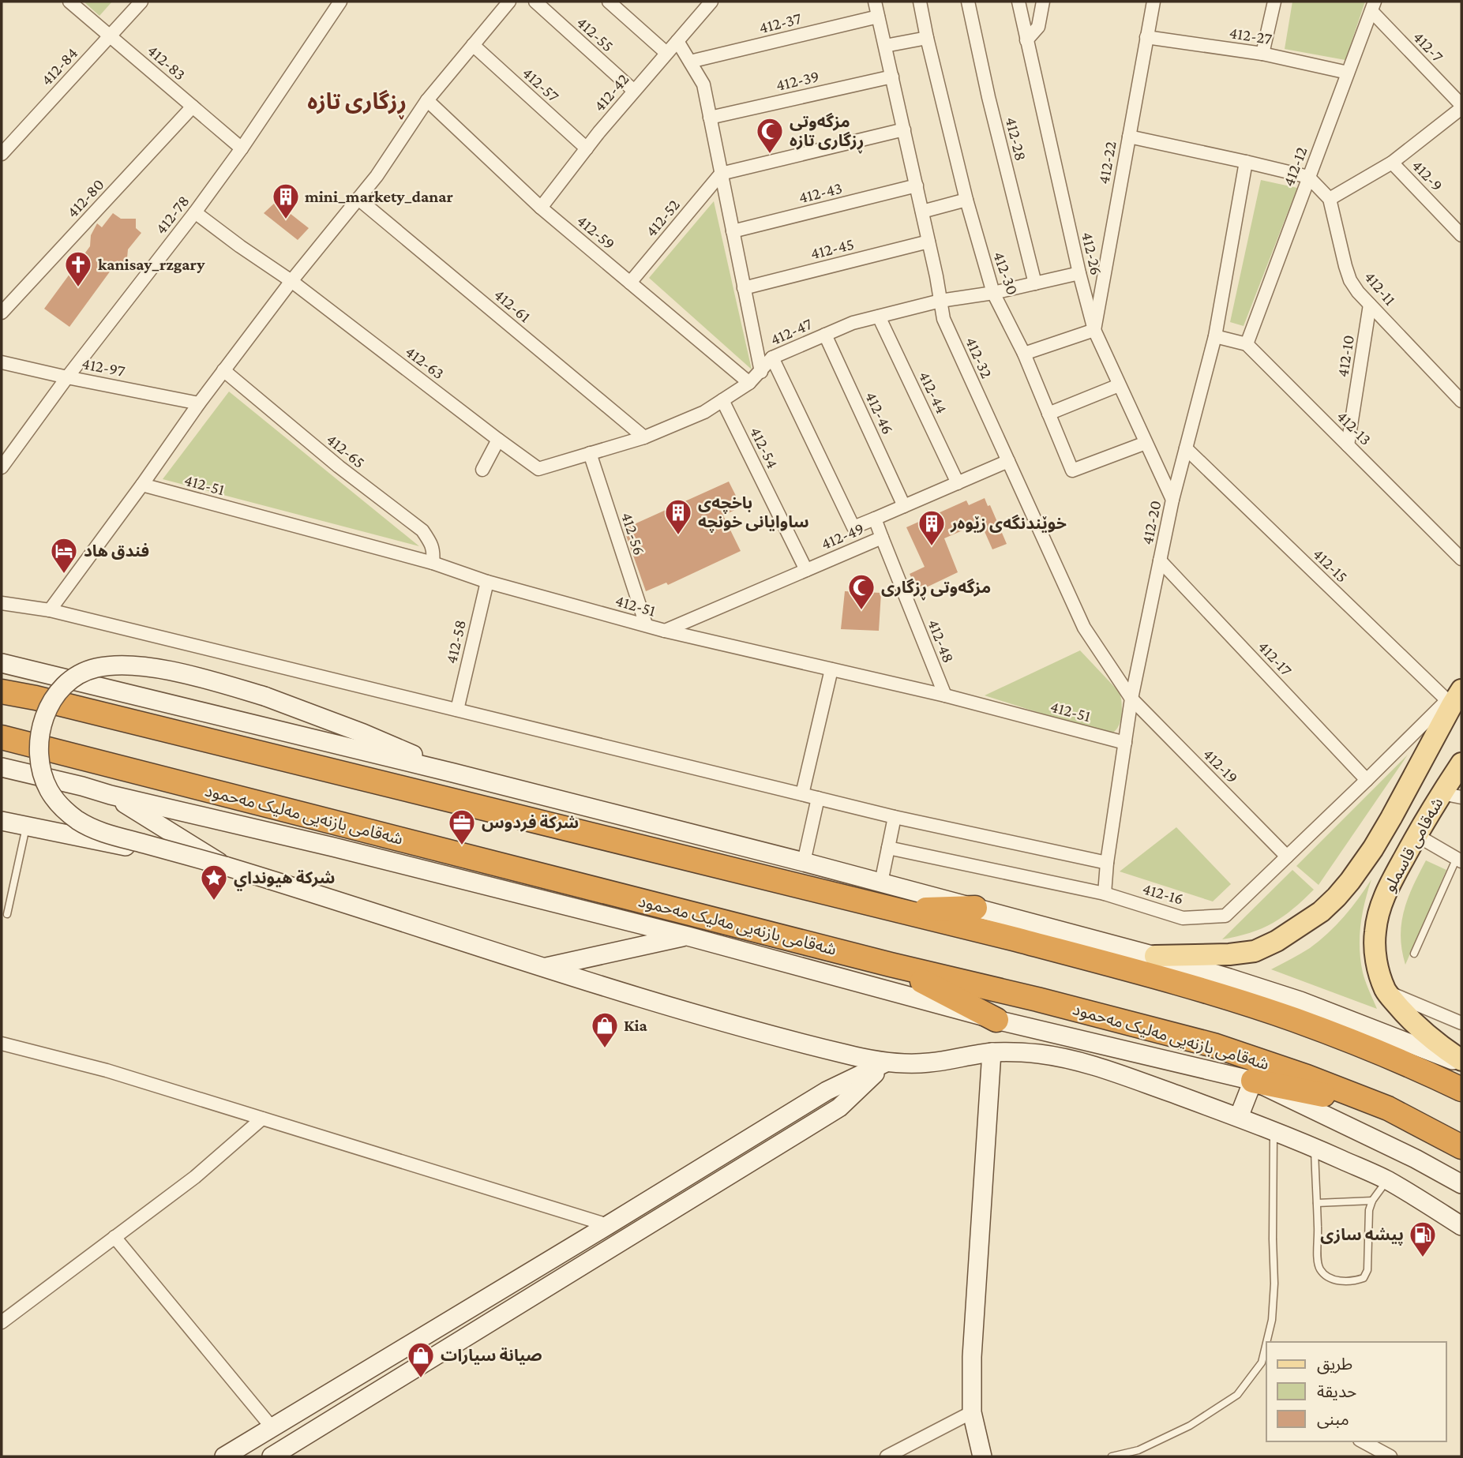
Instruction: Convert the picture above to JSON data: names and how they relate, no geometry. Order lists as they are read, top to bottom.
{
  "streets": {
    "highway": ["شەقامی بازنەیی مەلیک مەحمود"],
    "main road": ["شەقامی قاسملو"],
    "street": [
      "412-37",
      "412-55",
      "412-27",
      "412-7",
      "412-83",
      "412-84",
      "412-39",
      "412-57",
      "412-42",
      "412-28",
      "412-22",
      "412-12",
      "412-9",
      "412-43",
      "412-80",
      "412-78",
      "412-52",
      "412-59",
      "412-45",
      "412-26",
      "412-30",
      "412-11",
      "412-61",
      "412-47",
      "412-10",
      "412-32",
      "412-63",
      "412-97",
      "412-44",
      "412-46",
      "412-13",
      "412-54",
      "412-65",
      "412-51",
      "412-20",
      "412-56",
      "412-49",
      "412-15",
      "412-48",
      "412-58",
      "412-17",
      "412-19",
      "412-16"
    ]
  },
  "crossings": [
    ["412-37", "412-32"],
    ["412-55", "412-42"],
    ["412-27", "412-22"],
    ["412-27", "412-12"],
    ["412-7", "412-12"],
    ["412-83", "412-84"],
    ["412-83", "412-80"],
    ["412-83", "412-78"],
    ["412-39", "412-32"],
    ["412-57", "412-42"],
    ["412-42", "412-59"],
    ["412-28", "412-47"],
    ["412-22", "412-26"],
    ["412-12", "412-11"],
    ["412-12", "412-13"],
    ["412-43", "412-32"],
    ["412-78", "412-97"],
    ["412-52", "412-59"],
    ["412-59", "412-47"],
    ["412-45", "412-32"],
    ["412-26", "412-30"],
    ["412-26", "412-47"],
    ["412-26", "412-20"],
    ["412-30", "412-47"],
    ["412-11", "412-10"],
    ["412-61", "412-47"],
    ["412-47", "412-32"],
    ["412-47", "412-63"],
    ["412-47", "412-44"],
    ["412-47", "412-46"],
    ["412-47", "412-54"],
    ["412-47", "412-56"],
    ["412-10", "412-13"],
    ["412-32", "412-20"],
    ["412-32", "412-49"],
    ["412-32", "412-19"],
    ["412-44", "412-49"],
    ["412-46", "412-49"],
    ["412-54", "412-49"],
    ["412-65", "412-51"],
    ["412-51", "412-20"],
    ["412-51", "412-56"],
    ["412-51", "412-49"],
    ["412-51", "412-48"],
    ["412-51", "412-58"],
    ["412-20", "412-15"],
    ["412-20", "412-17"],
    ["412-20", "412-19"],
    ["412-20", "412-16"],
    ["412-49", "412-48"],
    ["412-15", "412-16"],
    ["412-17", "412-16"],
    ["412-19", "412-16"]
  ],
  "districts": ["ڕزگاری تازە"],
  "places": {
    "mosque": ["مزگەوتی ڕزگاری تازە", "مزگەوتی ڕزگاری"],
    "building": ["mini_markety_danar", "باخچەی ساوایانی خونچە", "خوێندنگەی زێوەر"],
    "church": ["kanisay_rzgary"],
    "hotel": ["فندق هاد"],
    "office": ["شركة فردوس"],
    "place": ["شركة هيونداي"],
    "shop": ["Kia", "صيانة سيارات"],
    "fuel station": ["پیشه سازی"]
  },
  "legend": ["طريق", "حديقة", "مبنى"]
}
